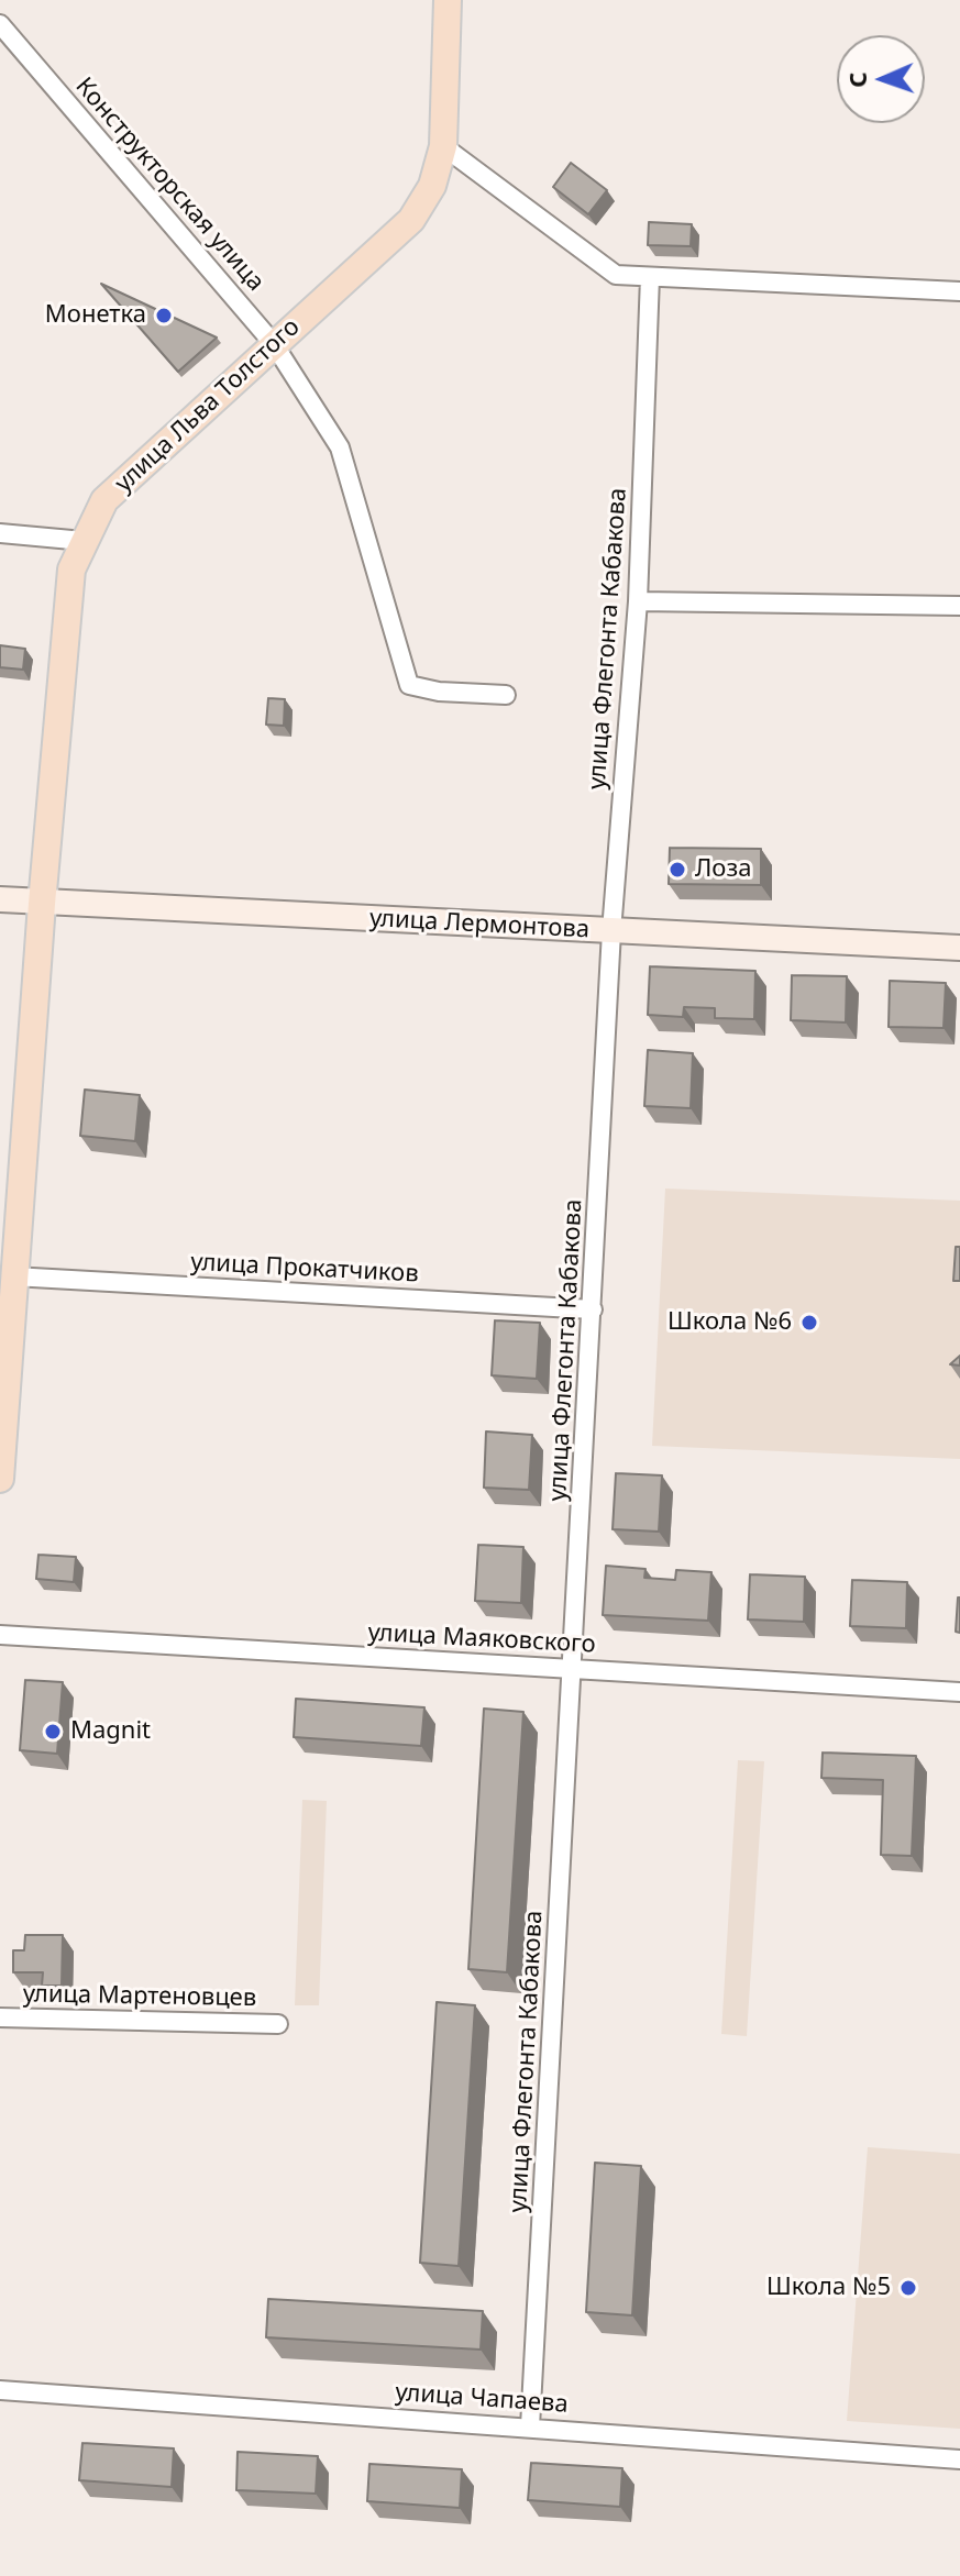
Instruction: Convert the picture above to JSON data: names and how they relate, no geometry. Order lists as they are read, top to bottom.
{
  "streets": {
    "main road": ["улица Льва Толстого"],
    "street": [
      "Конструкторская улица",
      "улица Флегонта Кабакова",
      "улица Лермонтова",
      "улица Прокатчиков",
      "улица Маяковского",
      "улица Мартеновцев",
      "улица Чапаева"
    ]
  },
  "crossings": [
    ["Конструкторская улица", "улица Льва Толстого"],
    ["улица Льва Толстого", "улица Лермонтова"],
    ["улица Льва Толстого", "улица Прокатчиков"],
    ["улица Флегонта Кабакова", "улица Лермонтова"],
    ["улица Флегонта Кабакова", "улица Прокатчиков"],
    ["улица Флегонта Кабакова", "улица Маяковского"],
    ["улица Флегонта Кабакова", "улица Чапаева"]
  ],
  "places": [
    "Монетка",
    "Лоза",
    "Школа №6",
    "Magnit",
    "Школа №5"
  ],
  "north": "left"
}
